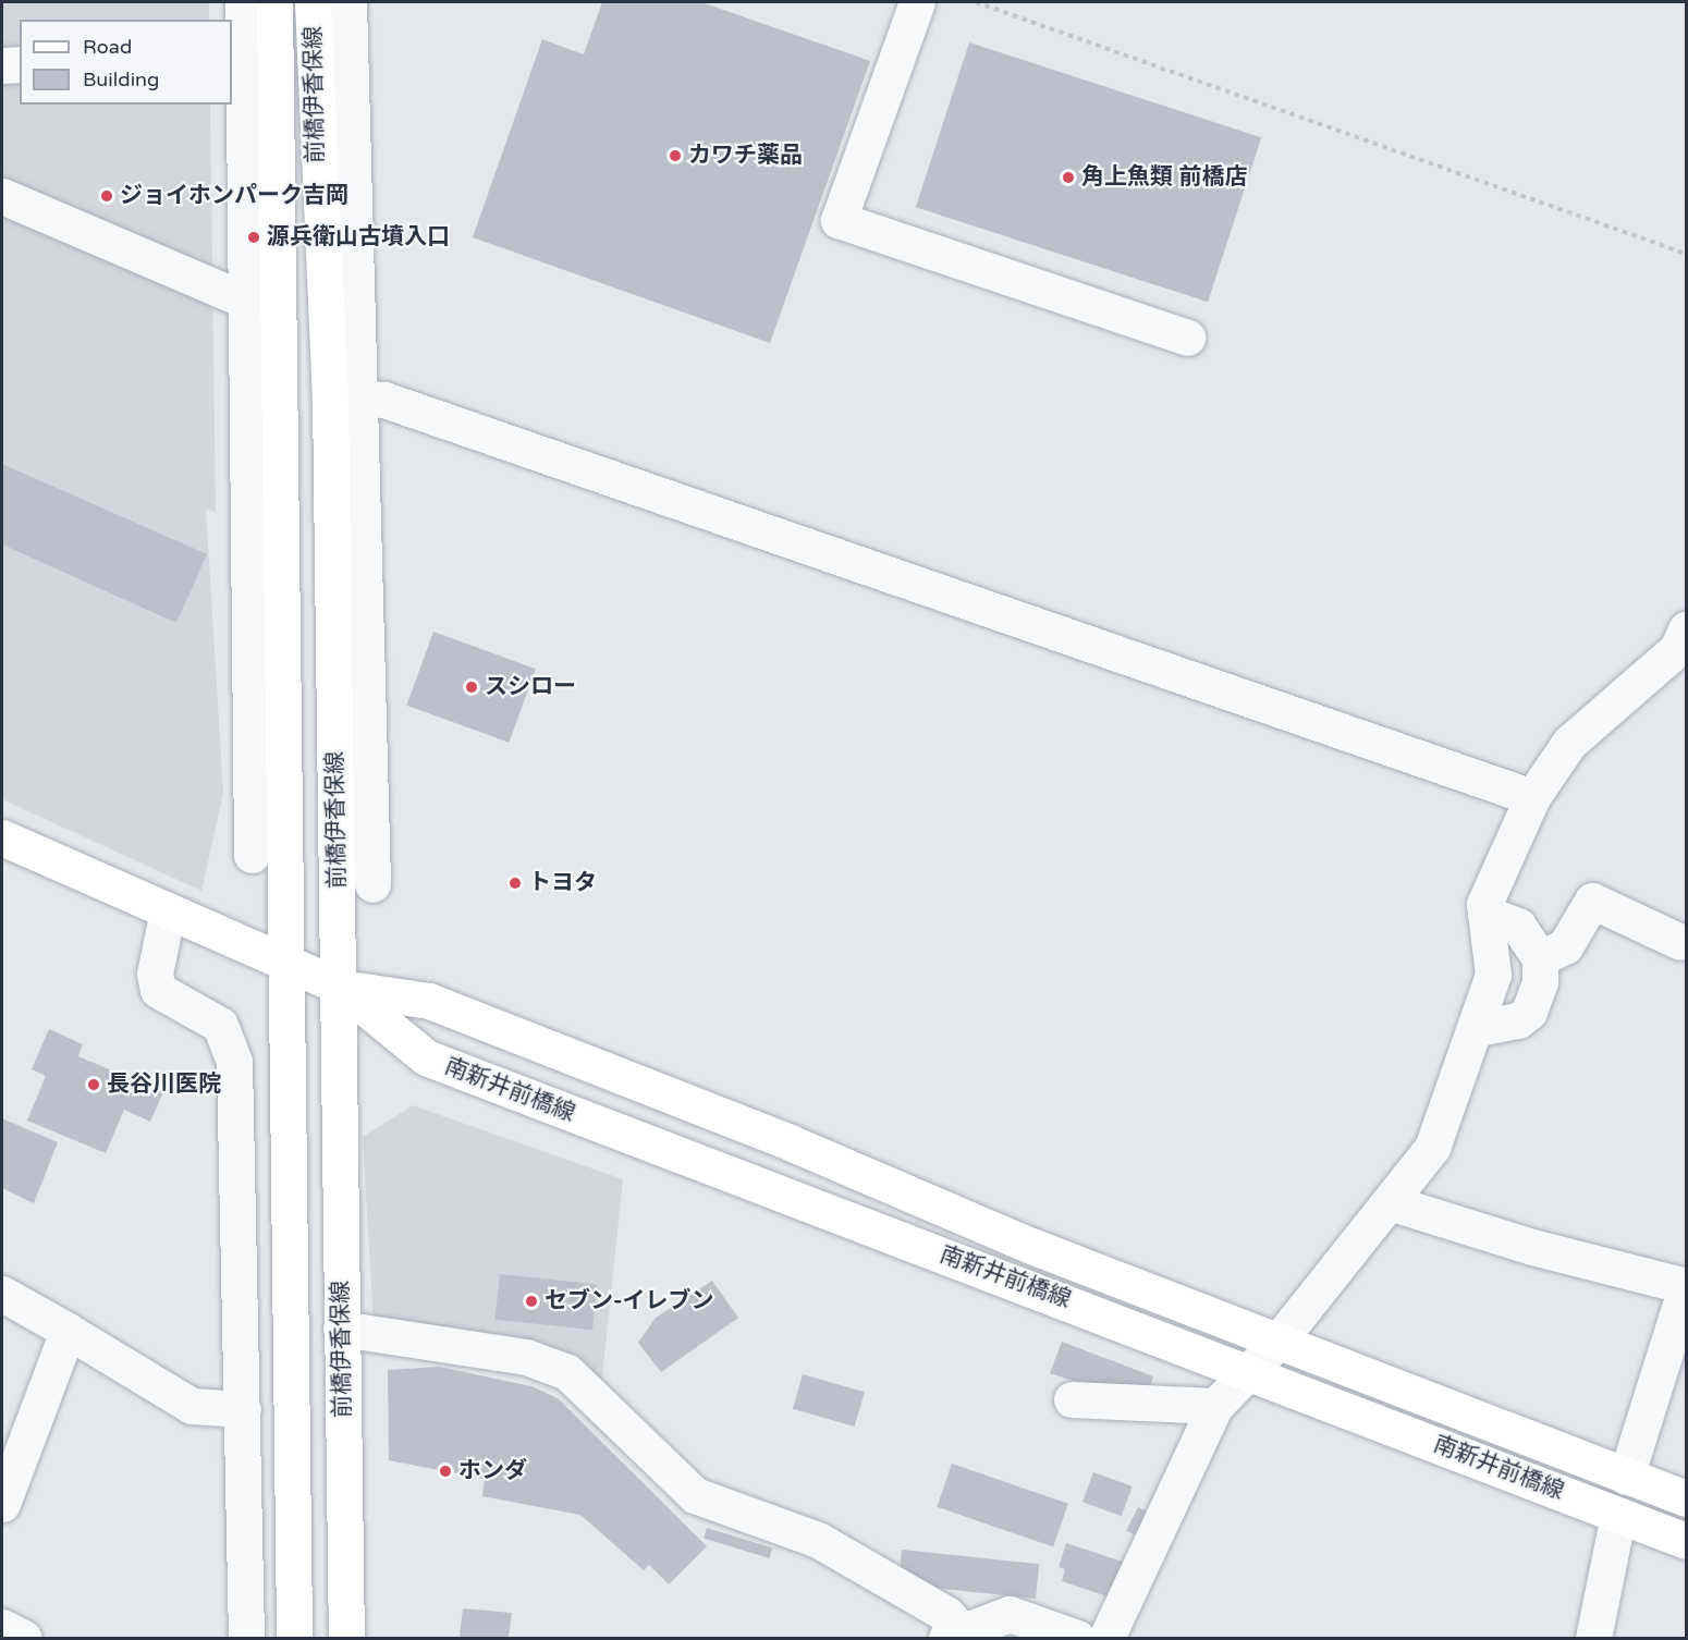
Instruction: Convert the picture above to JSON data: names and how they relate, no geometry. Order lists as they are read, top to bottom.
{
  "streets": {
    "main road": ["前橋伊香保線", "南新井前橋線"]
  },
  "crossings": [
    ["前橋伊香保線", "南新井前橋線"]
  ],
  "places": [
    "カワチ薬品",
    "角上魚類 前橋店",
    "ジョイホンパーク吉岡",
    "源兵衛山古墳入口",
    "スシロー",
    "トヨタ",
    "長谷川医院",
    "セブン-イレブン",
    "ホンダ"
  ],
  "legend": ["Road", "Building"]
}
